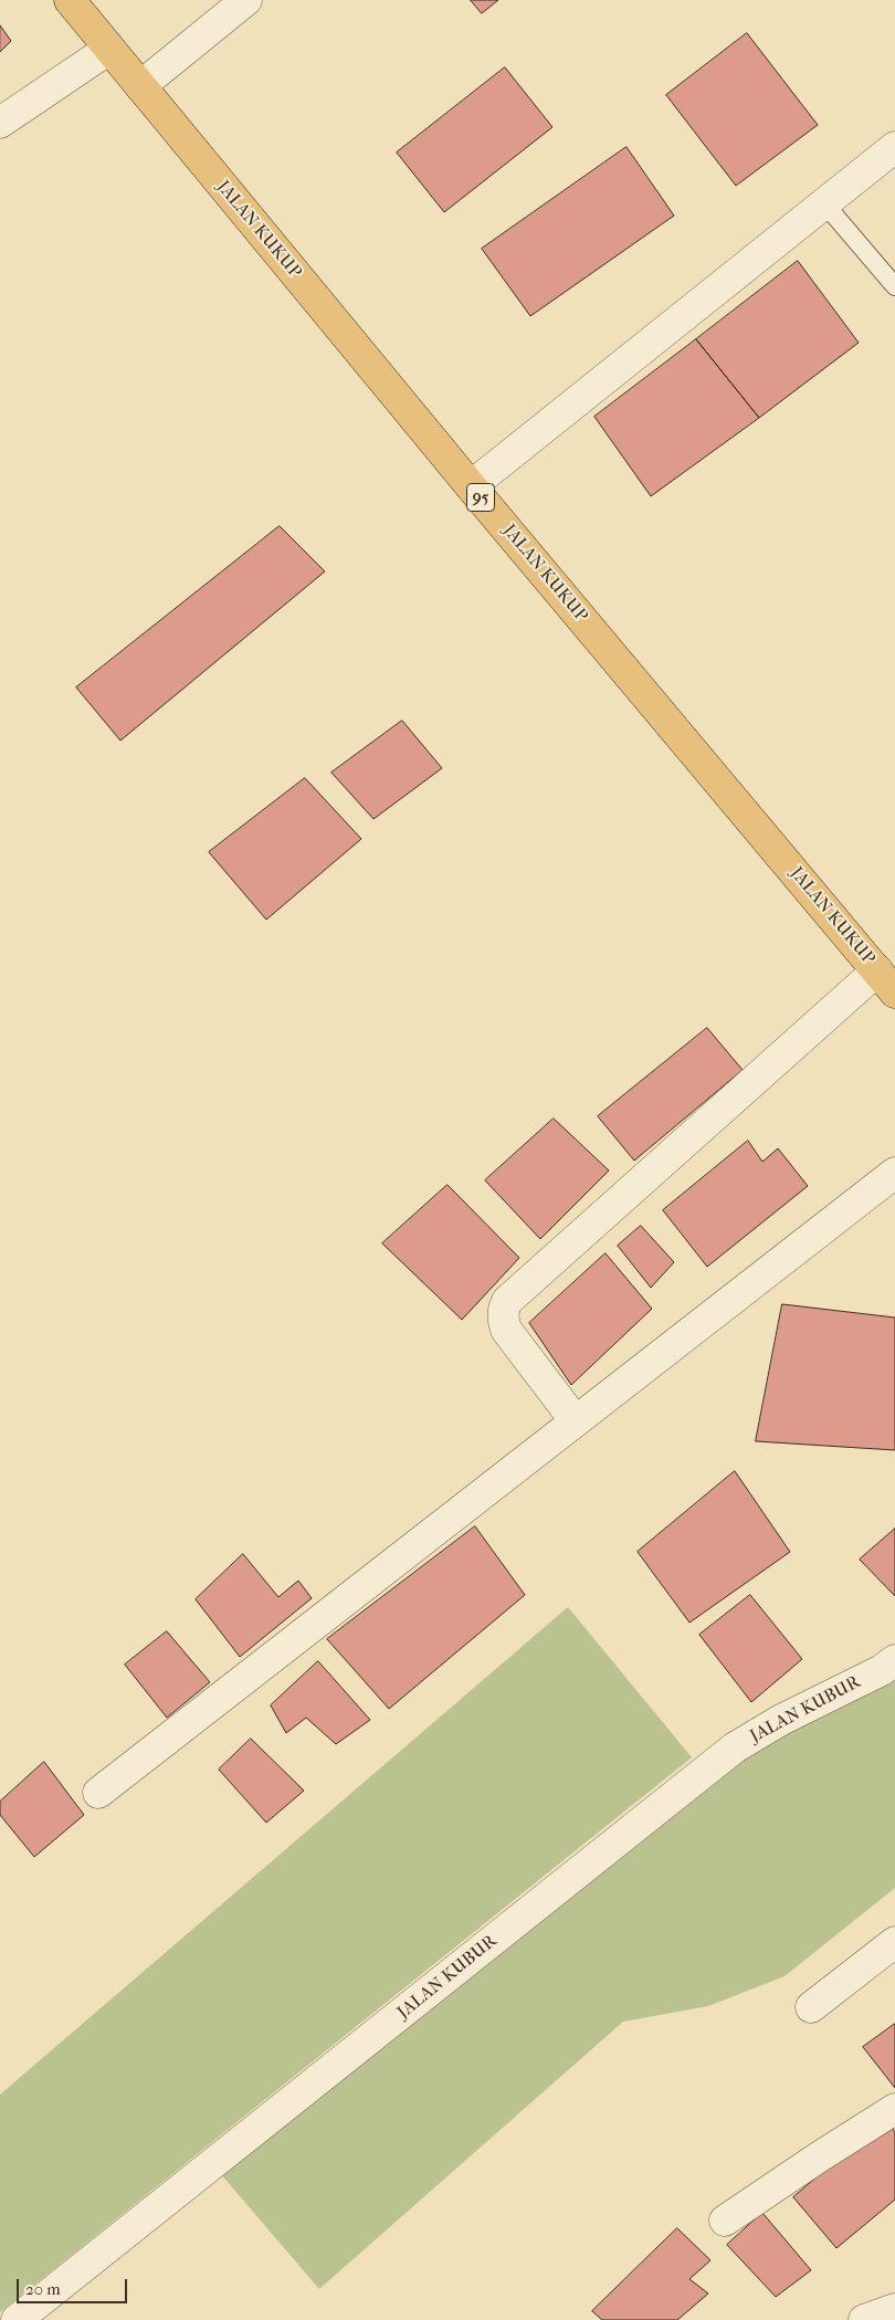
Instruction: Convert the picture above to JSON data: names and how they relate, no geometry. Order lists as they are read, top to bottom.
{
  "streets": {
    "main road": ["JALAN KUKUP", "95"],
    "street": ["JALAN KUBUR"]
  },
  "scale_bar": "20 m"
}
